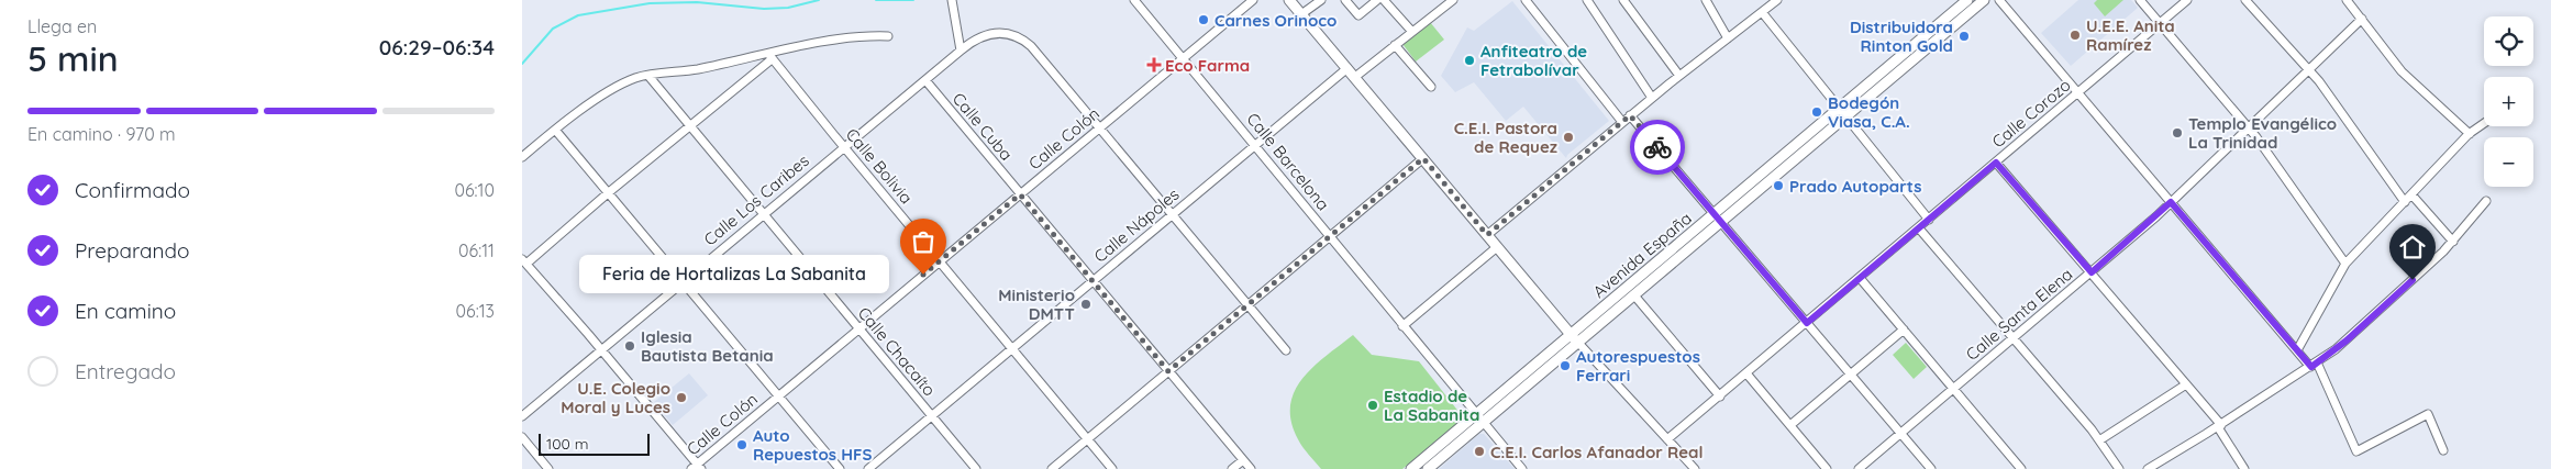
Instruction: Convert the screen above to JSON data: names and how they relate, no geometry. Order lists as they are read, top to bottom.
{
  "streets": {
    "main road": ["Avenida España"],
    "street": [
      "Calle Corozo",
      "Calle Cuba",
      "Calle Colón",
      "Calle Barcelona",
      "Calle Bolivia",
      "Calle Los Caribes",
      "Calle Nápoles",
      "Calle Santa Elena",
      "Calle Chacaíto"
    ]
  },
  "crossings": [
    ["Calle Cuba", "Calle Colón"],
    ["Calle Cuba", "Calle Los Caribes"],
    ["Calle Cuba", "Calle Nápoles"],
    ["Calle Colón", "Calle Barcelona"],
    ["Calle Colón", "Calle Bolivia"],
    ["Calle Colón", "Calle Los Caribes"],
    ["Calle Colón", "Calle Chacaíto"],
    ["Calle Barcelona", "Calle Nápoles"],
    ["Calle Barcelona", "Avenida España"],
    ["Calle Bolivia", "Calle Los Caribes"],
    ["Calle Bolivia", "Calle Nápoles"],
    ["Calle Los Caribes", "Calle Nápoles"],
    ["Calle Los Caribes", "Calle Chacaíto"],
    ["Calle Nápoles", "Calle Chacaíto"]
  ],
  "places": {
    "other": [
      "Carnes Orinoco",
      "U.E.E. Anita Ramírez",
      "Distribuidora Rinton Gold",
      "Anfiteatro de Fetrabolívar",
      "Bodegón Viasa, C.A.",
      "Templo Evangélico La Trinidad",
      "C.E.I. Pastora de Requez",
      "Prado Autoparts",
      "Feria de Hortalizas La Sabanita",
      "Ministerio DMTT",
      "Iglesia Bautista Betania",
      "Autorespuestos Ferrari",
      "U.E. Colegio Moral y Luces",
      "Estadio de La Sabanita",
      "Auto Repuestos HFS",
      "C.E.I. Carlos Afanador Real"
    ],
    "health": ["Eco Farma"]
  },
  "scale_bar": "100 m",
  "page": {
    "heading": ["5 min", "Llega en", "06:29–06:34"],
    "map_buttons": ["+", "−"],
    "bar": "En camino · 970 m",
    "list": [
      ["Confirmado", "06:10"],
      ["Preparando", "06:11"],
      ["En camino", "06:13"],
      "Entregado"
    ],
    "bubble": "Feria de Hortalizas La Sabanita",
    "scale": "100 m"
  }
}
